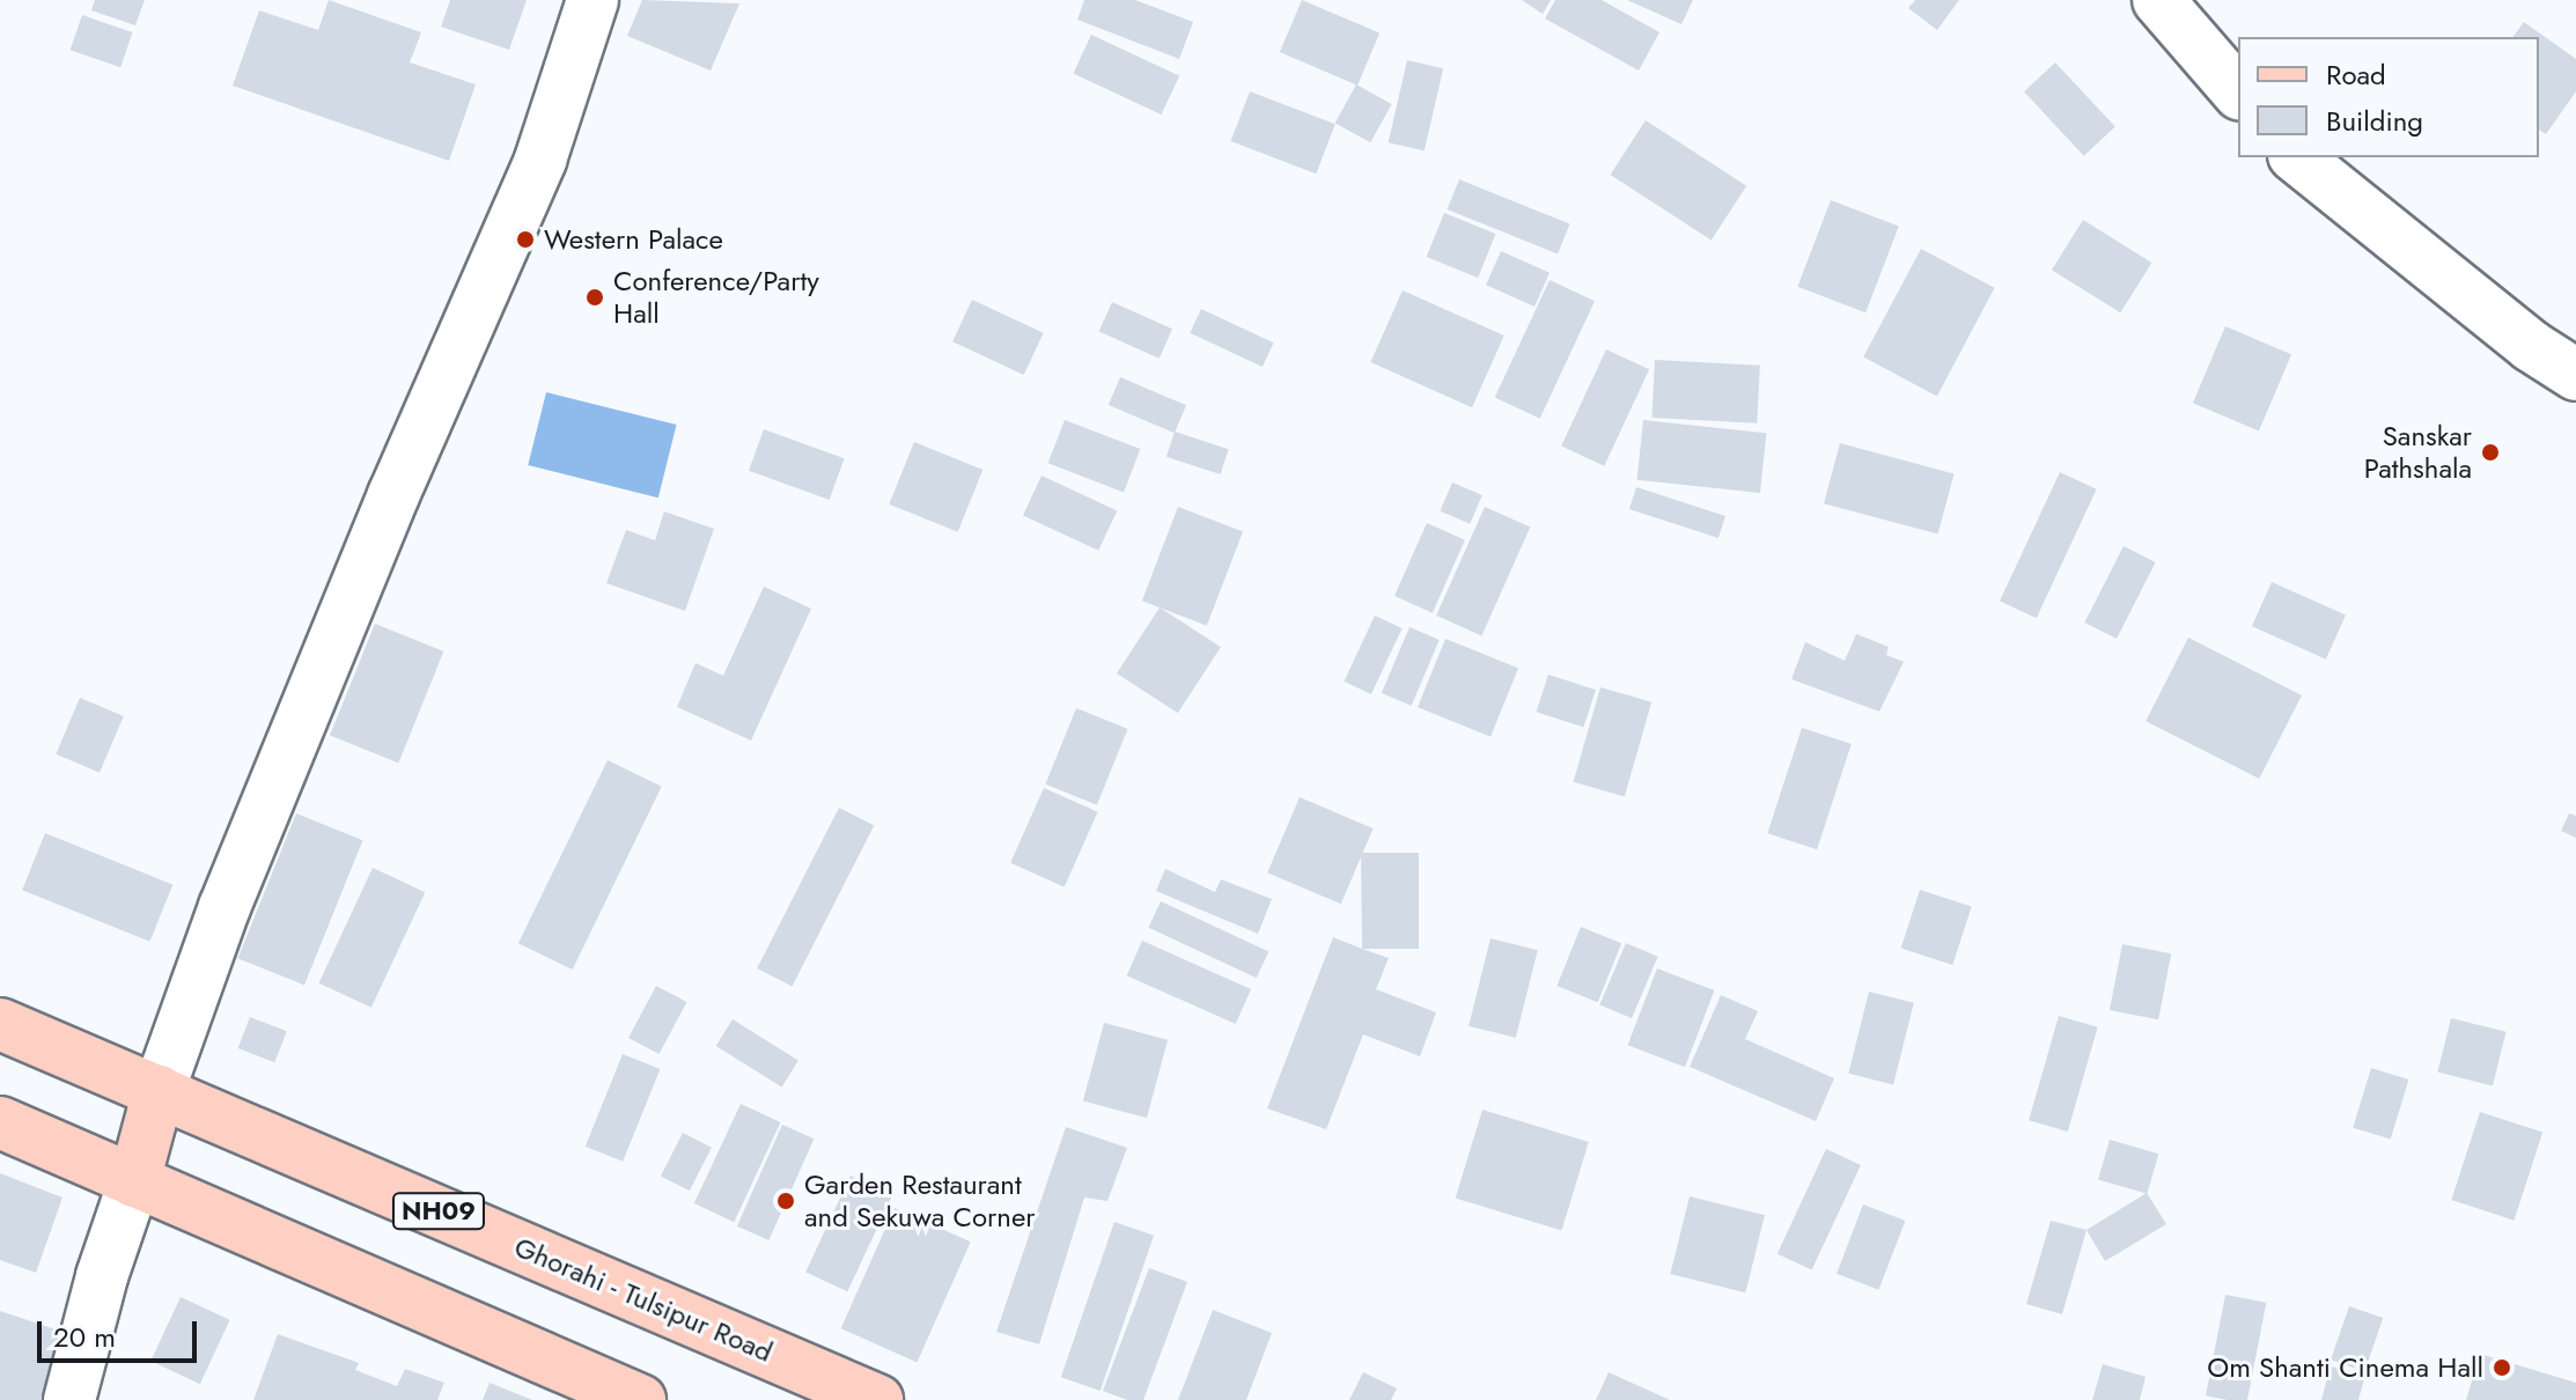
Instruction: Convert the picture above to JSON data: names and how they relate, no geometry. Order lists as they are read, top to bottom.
{
  "streets": {
    "main road": ["NH09", "Ghorahi - Tulsipur Road"]
  },
  "places": [
    "Western Palace",
    "Conference/Party Hall",
    "Sanskar Pathshala",
    "Garden Restaurant and Sekuwa Corner",
    "Om Shanti Cinema Hall"
  ],
  "legend": ["Road", "Building"],
  "scale_bar": "20 m"
}
